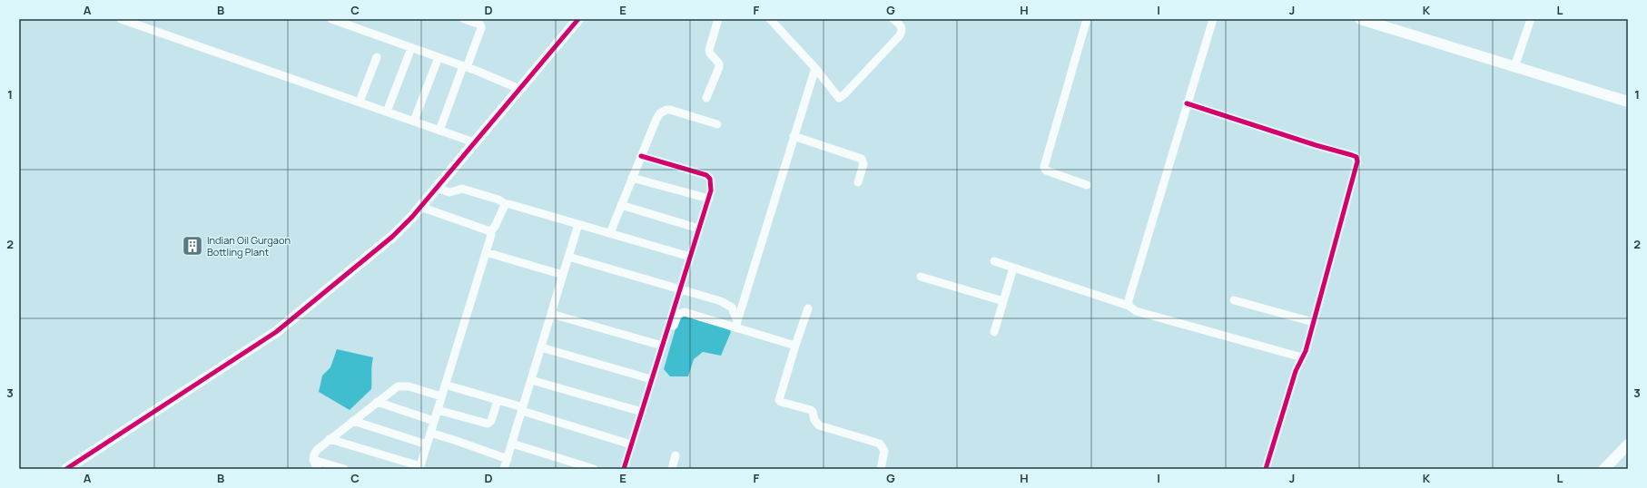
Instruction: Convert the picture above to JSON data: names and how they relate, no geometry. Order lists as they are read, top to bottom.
{
  "places": {
    "building": ["Indian Oil Gurgaon Bottling Plant"]
  },
  "grid": {
    "columns": [
      "A",
      "B",
      "C",
      "D",
      "E",
      "F",
      "G",
      "H",
      "I",
      "J",
      "K",
      "L"
    ],
    "rows": ["1", "2", "3"]
  }
}
